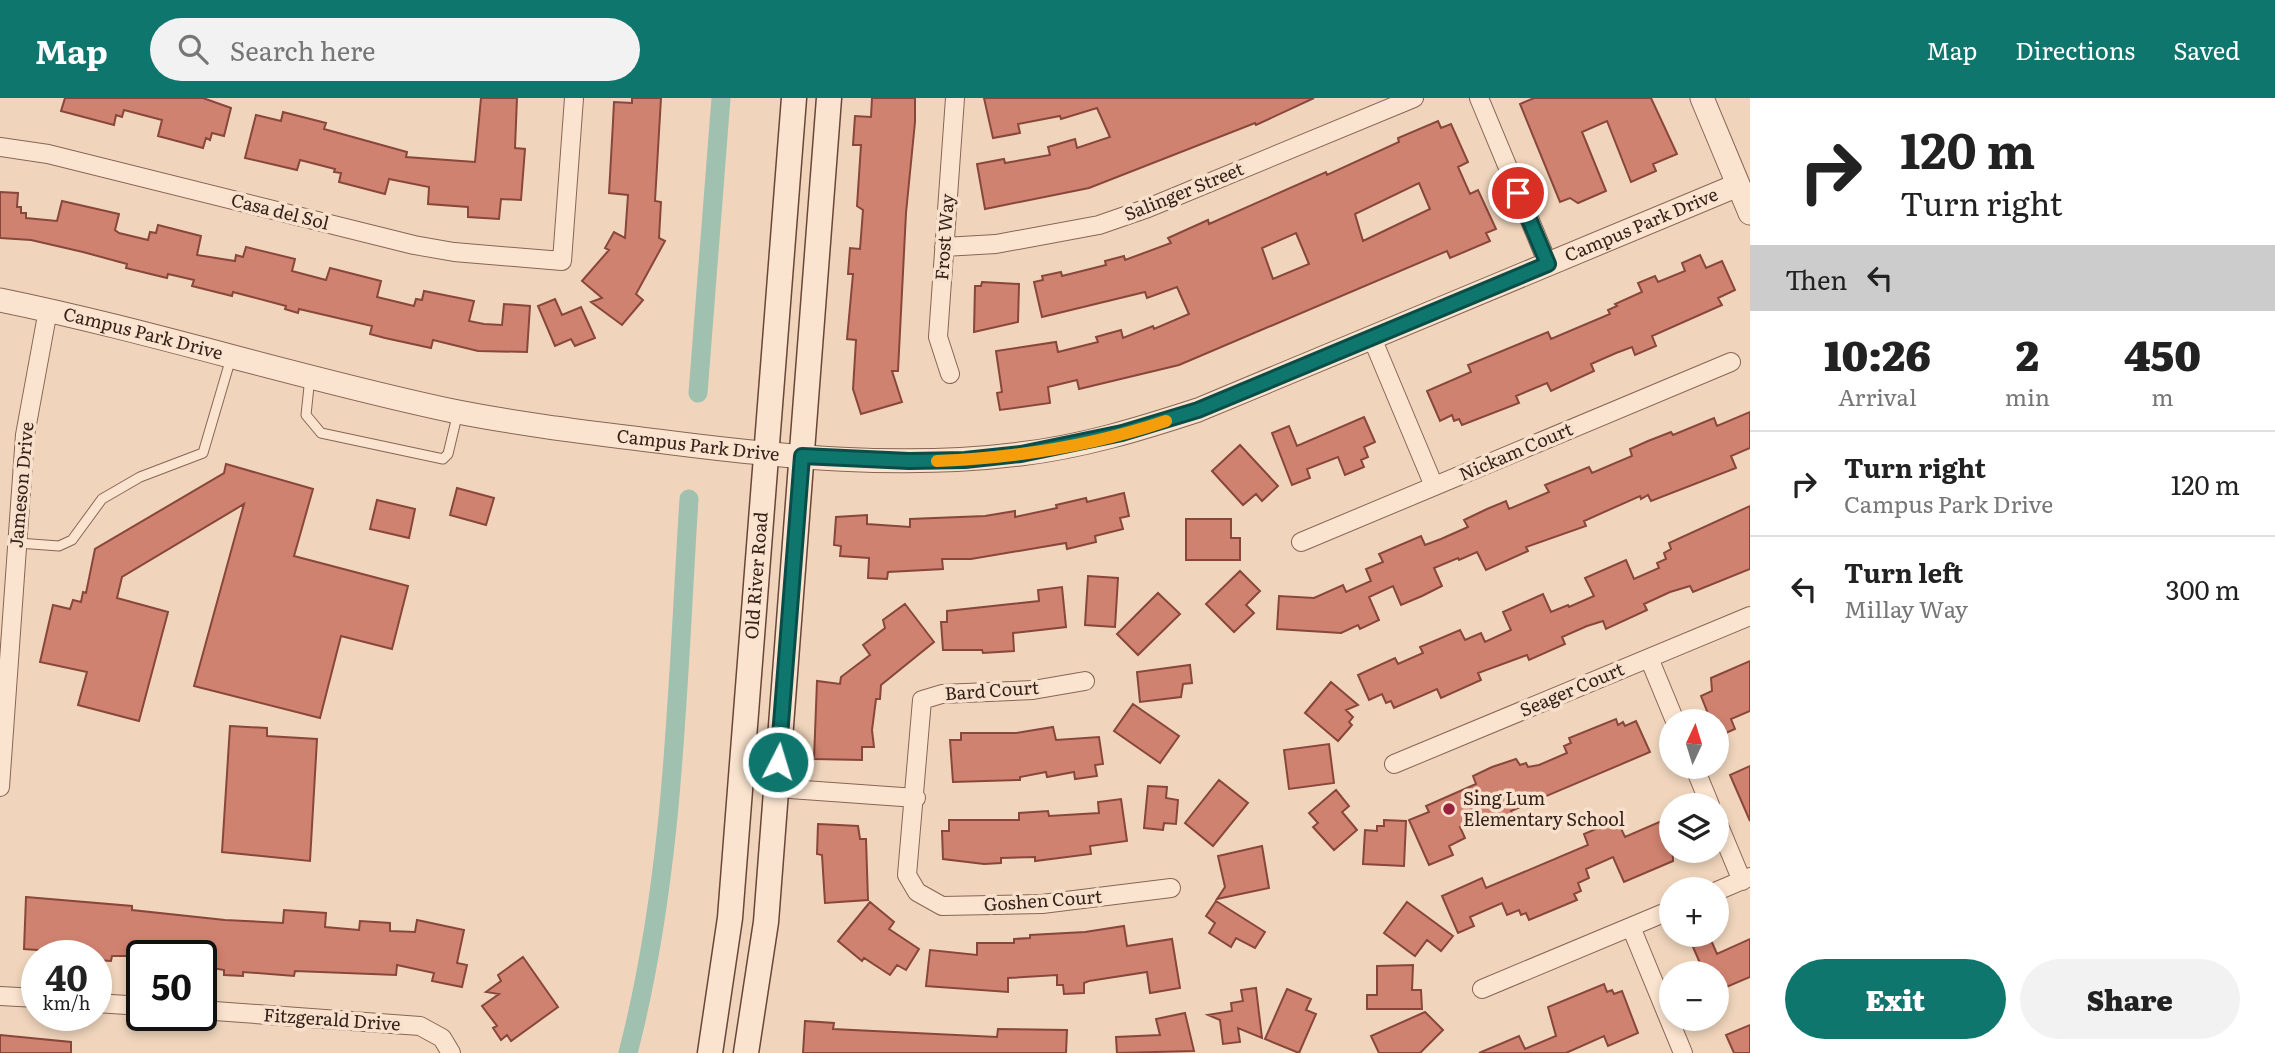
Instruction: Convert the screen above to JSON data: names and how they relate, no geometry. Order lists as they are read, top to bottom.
{
  "streets": {
    "main road": ["Old River Road"],
    "street": [
      "Salinger Street",
      "Casa del Sol",
      "Campus Park Drive",
      "Frost Way",
      "Nickam Court",
      "Jameson Drive",
      "Seager Court",
      "Bard Court",
      "Goshen Court",
      "Fitzgerald Drive"
    ]
  },
  "crossings": [
    ["Salinger Street", "Frost Way"],
    ["Campus Park Drive", "Jameson Drive"],
    ["Campus Park Drive", "Old River Road"],
    ["Bard Court", "Goshen Court"]
  ],
  "places": ["Sing Lum Elementary School"],
  "north": "top",
  "page": {
    "header": "Map",
    "search": "Search here",
    "nav": ["Map", "Directions", "Saved"],
    "turn": ["120 m", "Turn right"],
    "then": "Then",
    "eta": [
      "10:26",
      "Arrival",
      "2",
      "min",
      "450",
      "m"
    ],
    "list": [
      {
        "name": "Turn right",
        "note": "Campus Park Drive",
        "value": "120 m"
      },
      {
        "name": "Turn left",
        "note": "Millay Way",
        "value": "300 m"
      }
    ],
    "map_buttons": ["+", "−"],
    "speed": "40 km/h",
    "limit": "50",
    "buttons": ["Exit", "Share"]
  }
}
